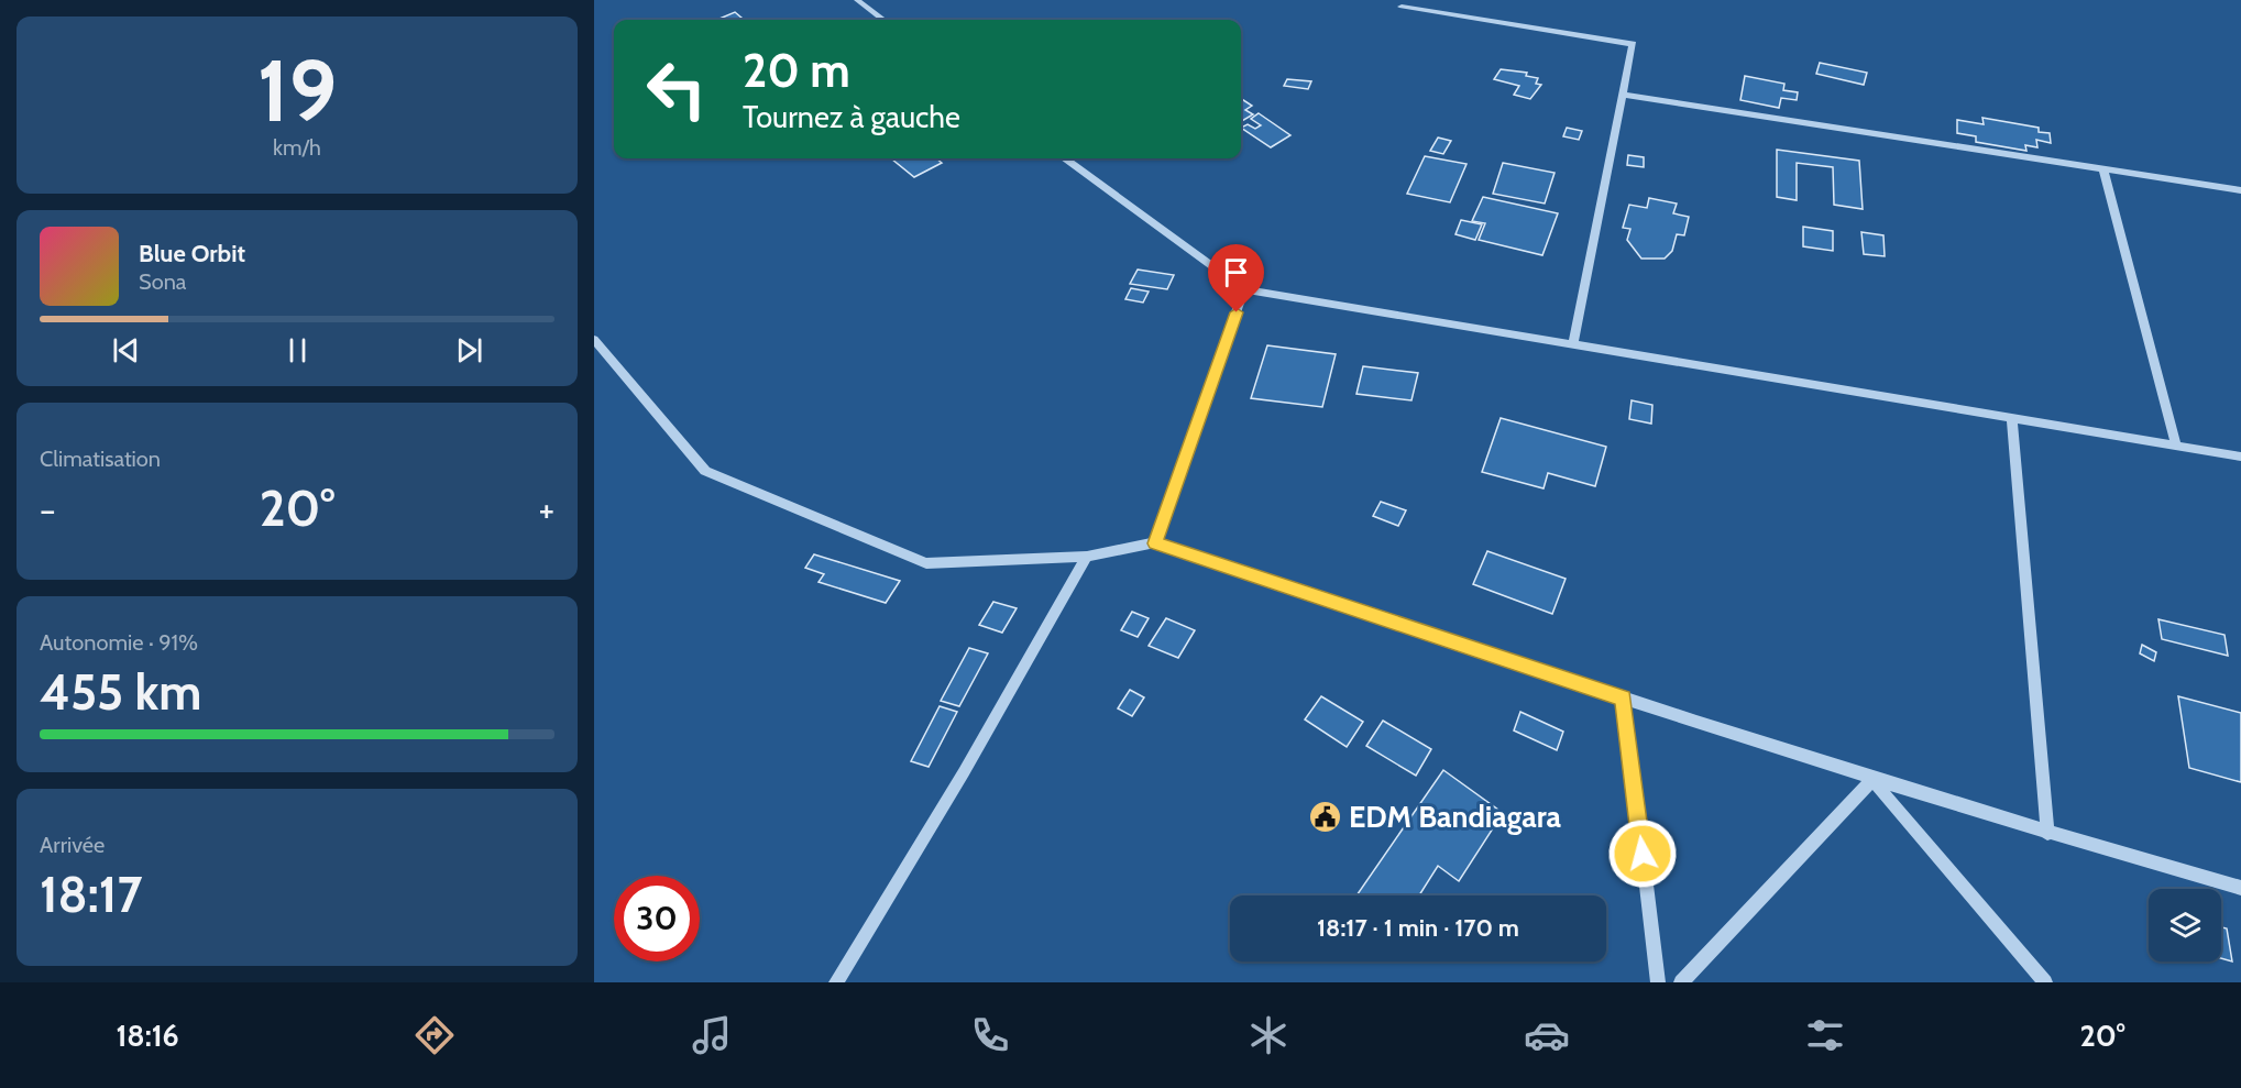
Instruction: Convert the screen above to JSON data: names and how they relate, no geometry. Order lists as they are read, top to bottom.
{
  "places": {
    "public building": ["EDM Bandiagara"]
  },
  "page": {
    "tile": [
      ["19", "km/h"],
      "Climatisation",
      ["Autonomie · 91%", "455 km"],
      ["Arrivée", "18:17"]
    ],
    "turn": ["20 m", "Tournez à gauche"],
    "song": ["Blue Orbit", "Sona"],
    "heat": ["−", "20°", "+"],
    "limit": "30",
    "trip": "18:17 · 1 min · 170 m",
    "tabs": ["18:16", "20°"]
  }
}
